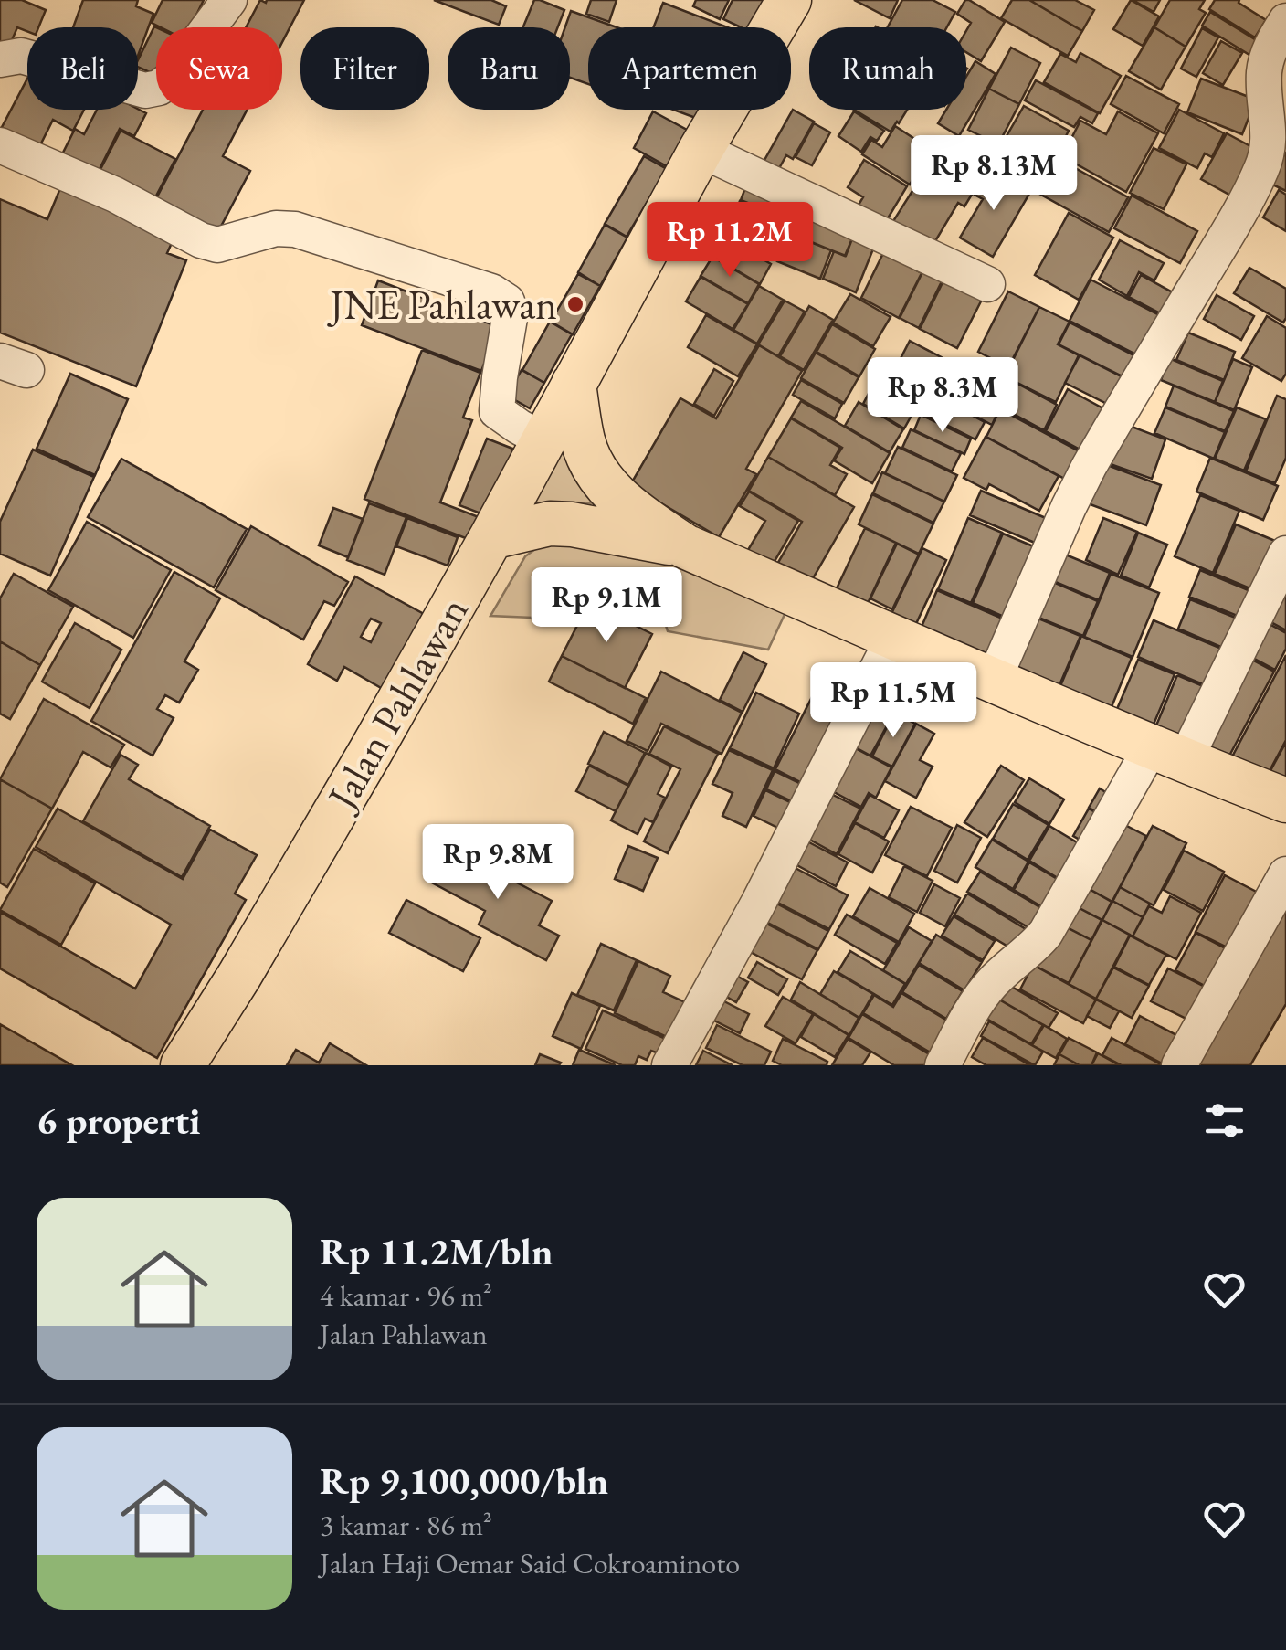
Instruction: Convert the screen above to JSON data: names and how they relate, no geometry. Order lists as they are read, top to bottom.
{
  "streets": {
    "main road": ["Jalan Pahlawan"]
  },
  "places": ["JNE Pahlawan"],
  "page": {
    "chip": [
      "Beli",
      "Sewa",
      "Filter",
      "Baru",
      "Apartemen",
      "Rumah"
    ],
    "price": [
      "Rp 8.13M",
      "Rp 11.2M",
      "Rp 8.3M",
      "Rp 9.1M",
      "Rp 11.5M",
      "Rp 9.8M"
    ],
    "heading": "6 properti",
    "list": [
      {
        "name": "Rp 11.2M/bln",
        "note": "4 kamar · 96 m² · Jalan Pahlawan"
      },
      {
        "name": "Rp 9,100,000/bln",
        "note": "3 kamar · 86 m² · Jalan Haji Oemar Said Cokroaminoto"
      }
    ]
  }
}
